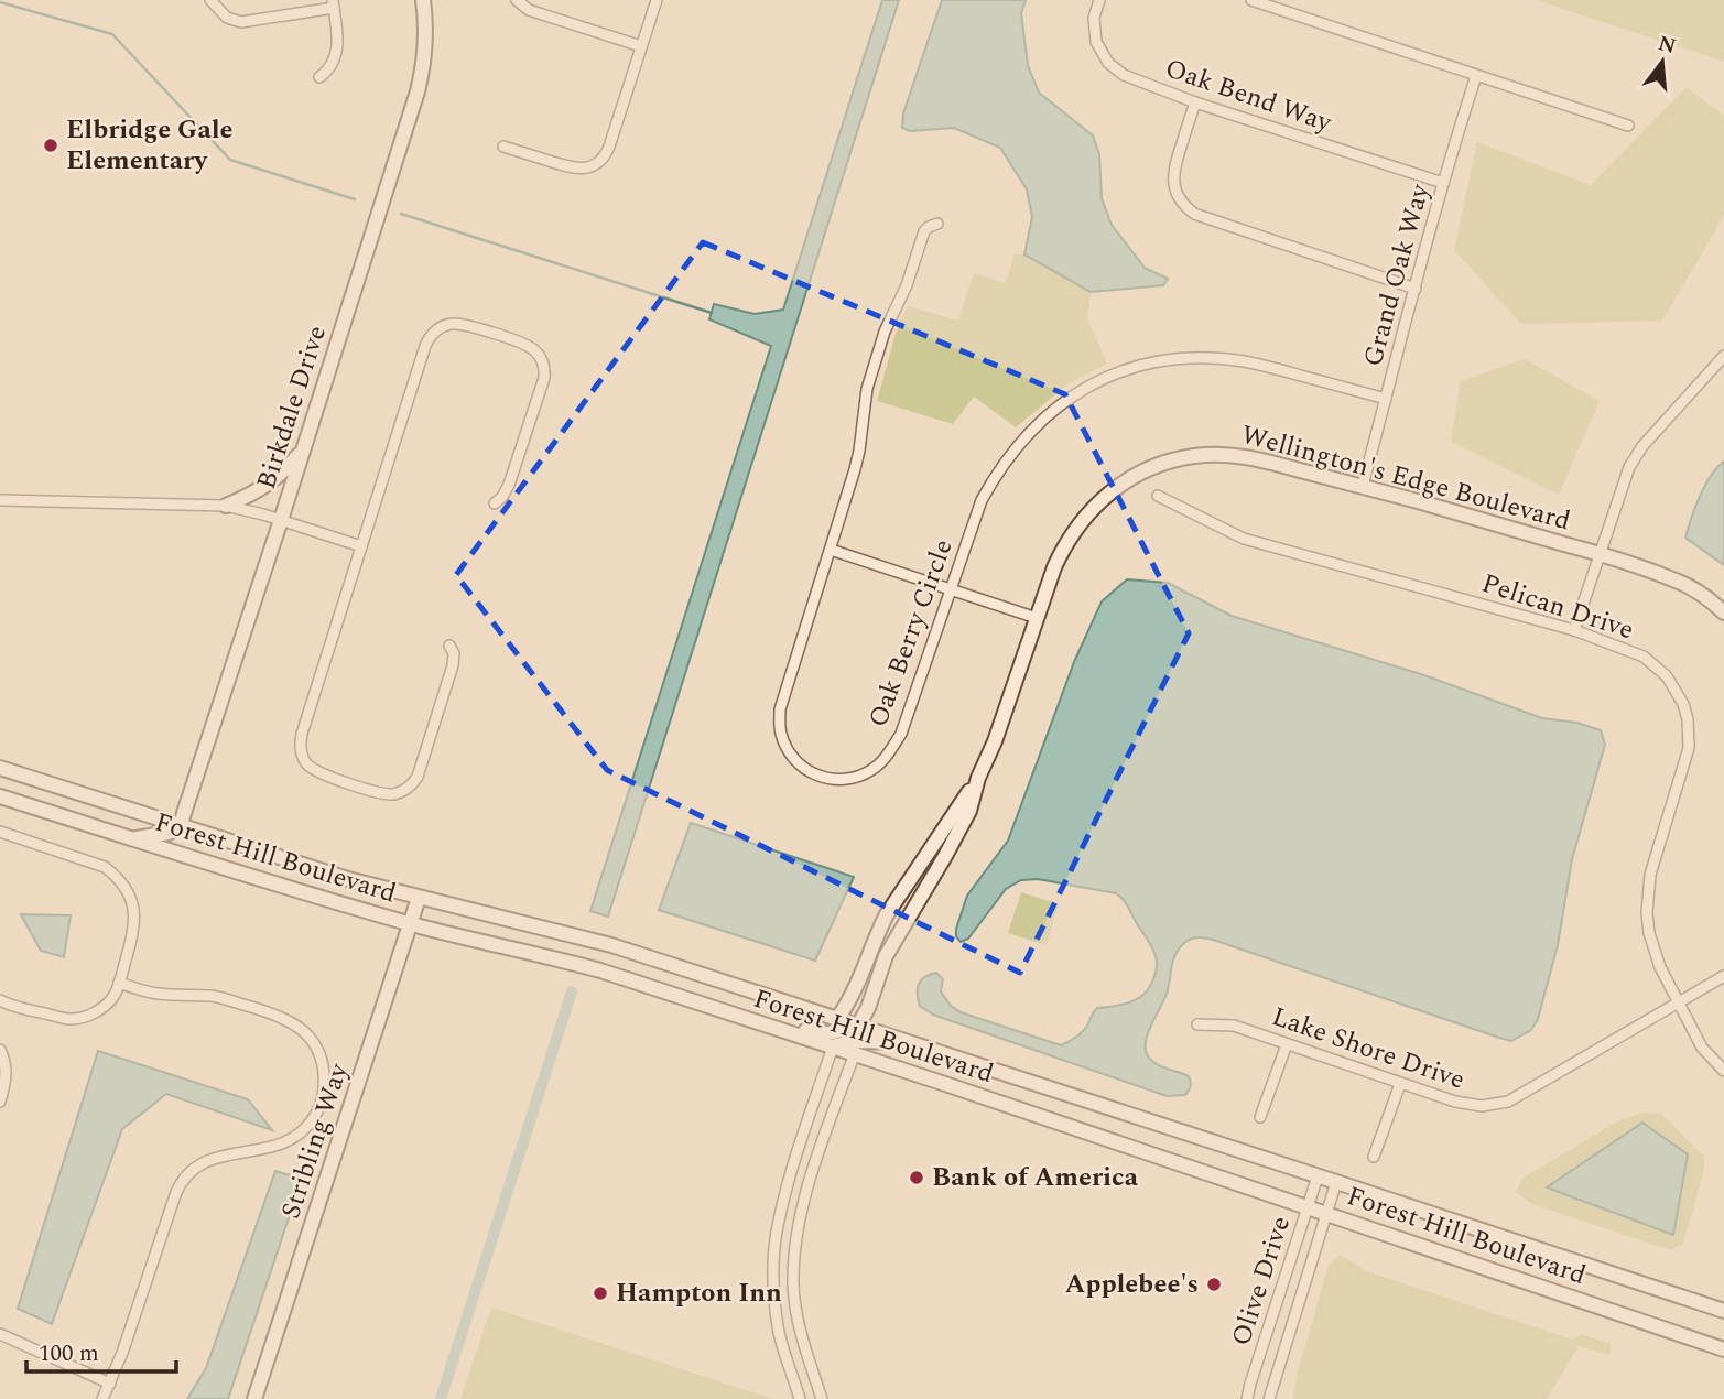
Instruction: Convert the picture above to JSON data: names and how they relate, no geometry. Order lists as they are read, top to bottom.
{
  "streets": {
    "main road": [
      "Birkdale Drive",
      "Wellington's Edge Boulevard",
      "Forest Hill Boulevard",
      "Stribling Way"
    ],
    "street": [
      "Oak Bend Way",
      "Grand Oak Way",
      "Pelican Drive",
      "Oak Berry Circle",
      "Lake Shore Drive",
      "Olive Drive"
    ]
  },
  "crossings": [
    ["Oak Bend Way", "Grand Oak Way"],
    ["Grand Oak Way", "Wellington's Edge Boulevard"],
    ["Grand Oak Way", "Oak Berry Circle"],
    ["Birkdale Drive", "Forest Hill Boulevard"],
    ["Wellington's Edge Boulevard", "Forest Hill Boulevard"],
    ["Pelican Drive", "Lake Shore Drive"],
    ["Forest Hill Boulevard", "Stribling Way"],
    ["Forest Hill Boulevard", "Olive Drive"]
  ],
  "places": [
    "Elbridge Gale Elementary",
    "Bank of America",
    "Applebee's",
    "Hampton Inn"
  ],
  "scale_bar": "100 m",
  "north": "top"
}
